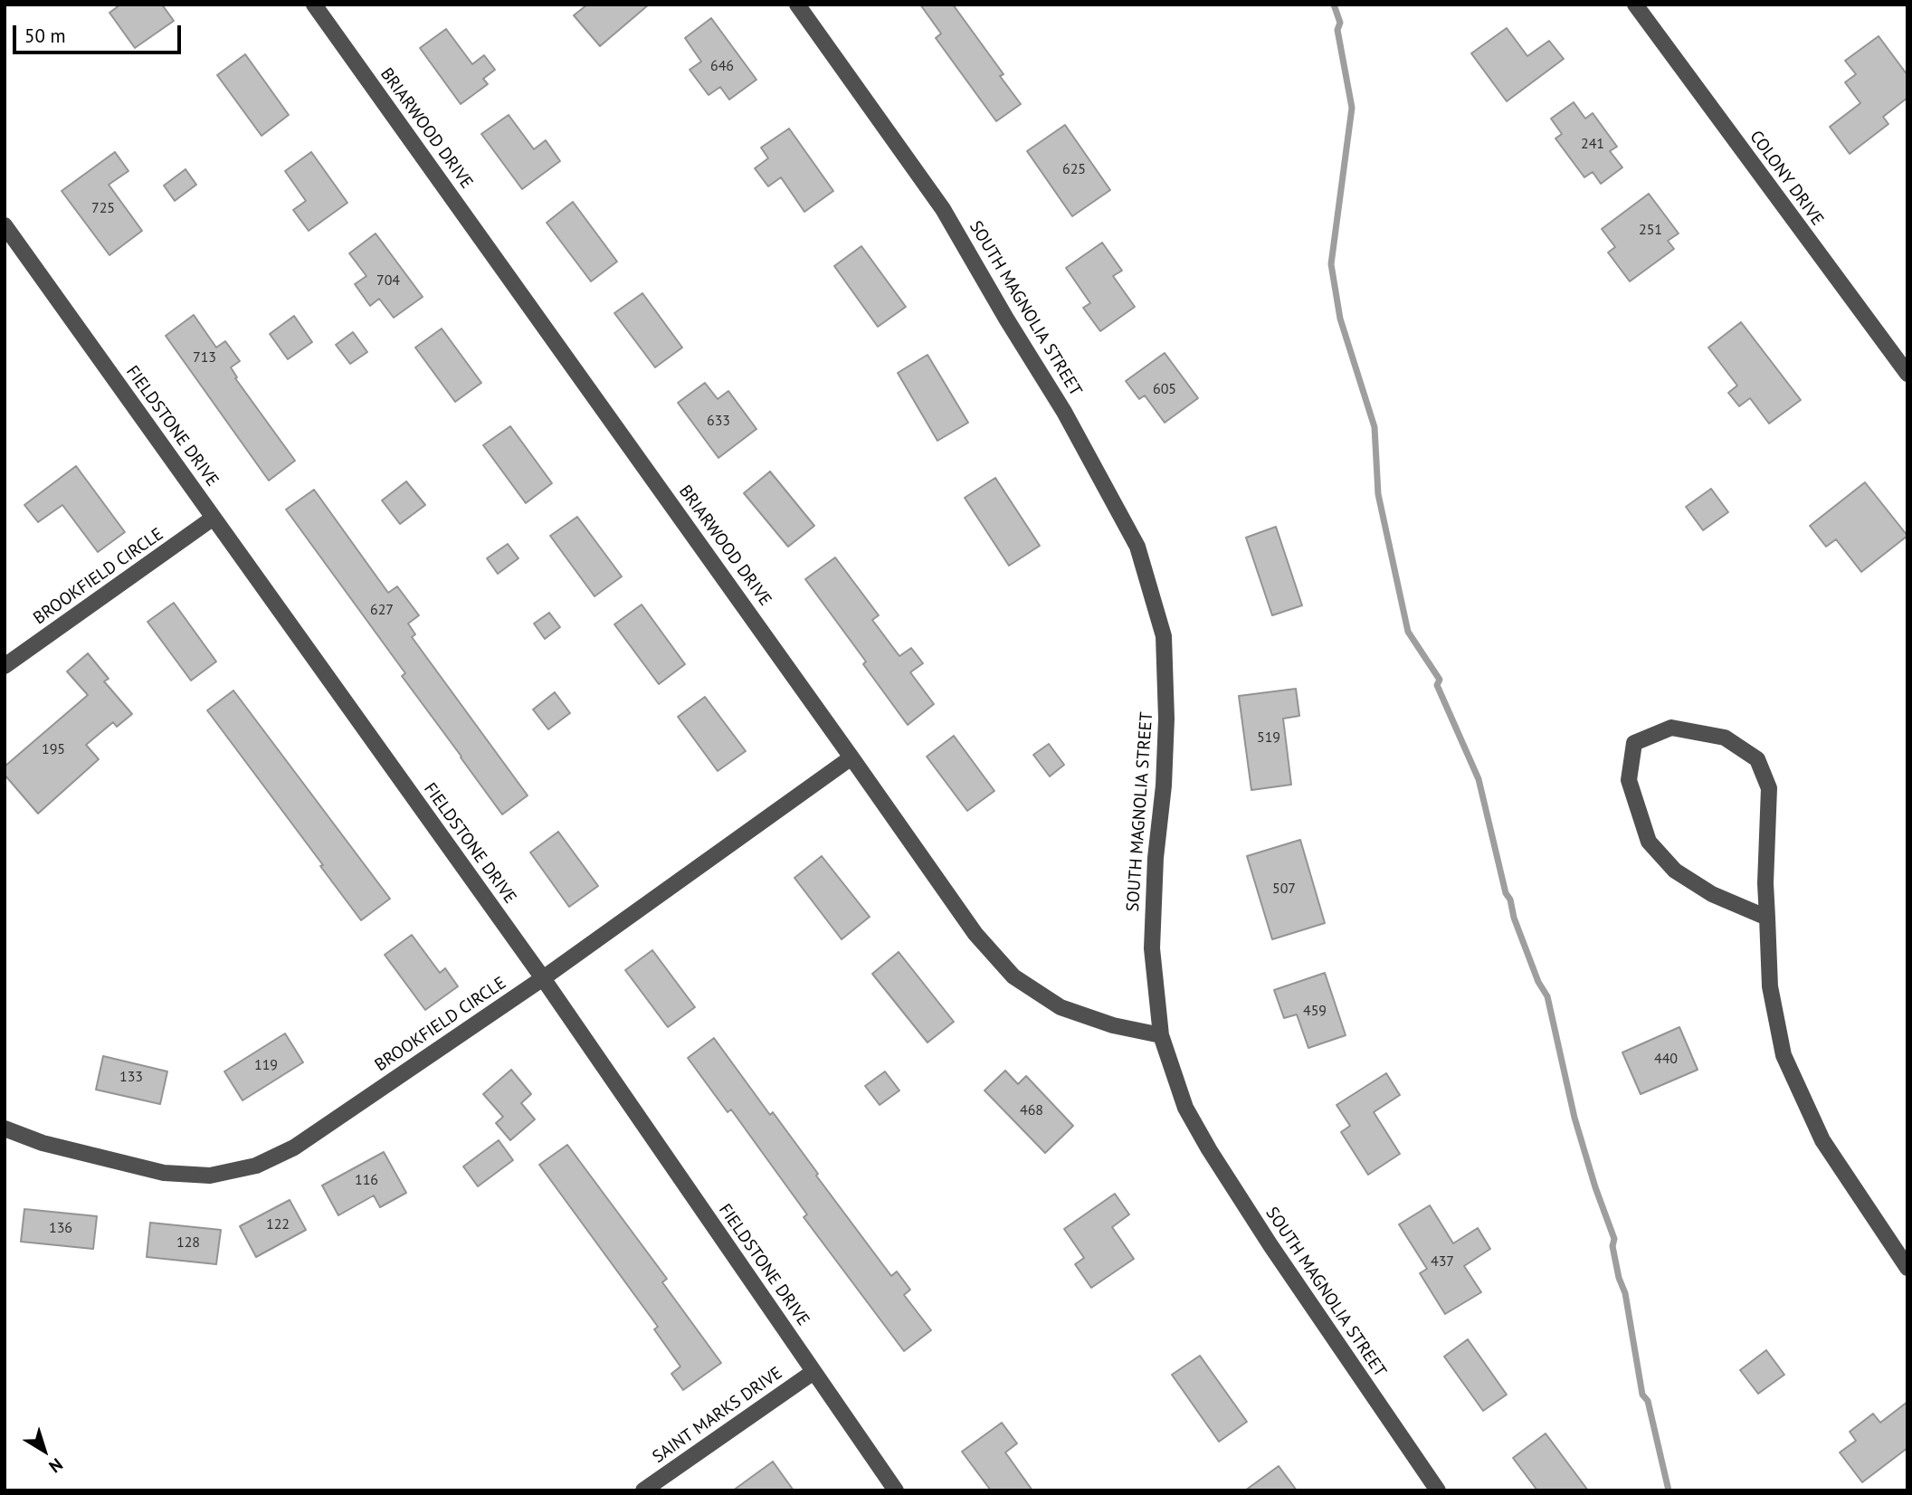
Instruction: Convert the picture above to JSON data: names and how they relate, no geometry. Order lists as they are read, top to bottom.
{
  "streets": {
    "street": [
      "BRIARWOOD DRIVE",
      "COLONY DRIVE",
      "SOUTH MAGNOLIA STREET",
      "FIELDSTONE DRIVE",
      "BROOKFIELD CIRCLE",
      "SAINT MARKS DRIVE"
    ]
  },
  "crossings": [
    ["BRIARWOOD DRIVE", "SOUTH MAGNOLIA STREET"],
    ["BRIARWOOD DRIVE", "BROOKFIELD CIRCLE"],
    ["FIELDSTONE DRIVE", "BROOKFIELD CIRCLE"],
    ["FIELDSTONE DRIVE", "SAINT MARKS DRIVE"]
  ],
  "house_numbers": [
    "646",
    "241",
    "625",
    "725",
    "251",
    "704",
    "713",
    "605",
    "633",
    "627",
    "519",
    "195",
    "507",
    "459",
    "440",
    "119",
    "133",
    "468",
    "116",
    "122",
    "136",
    "128",
    "437"
  ],
  "scale_bar": "50 m",
  "north": "bottom right"
}
